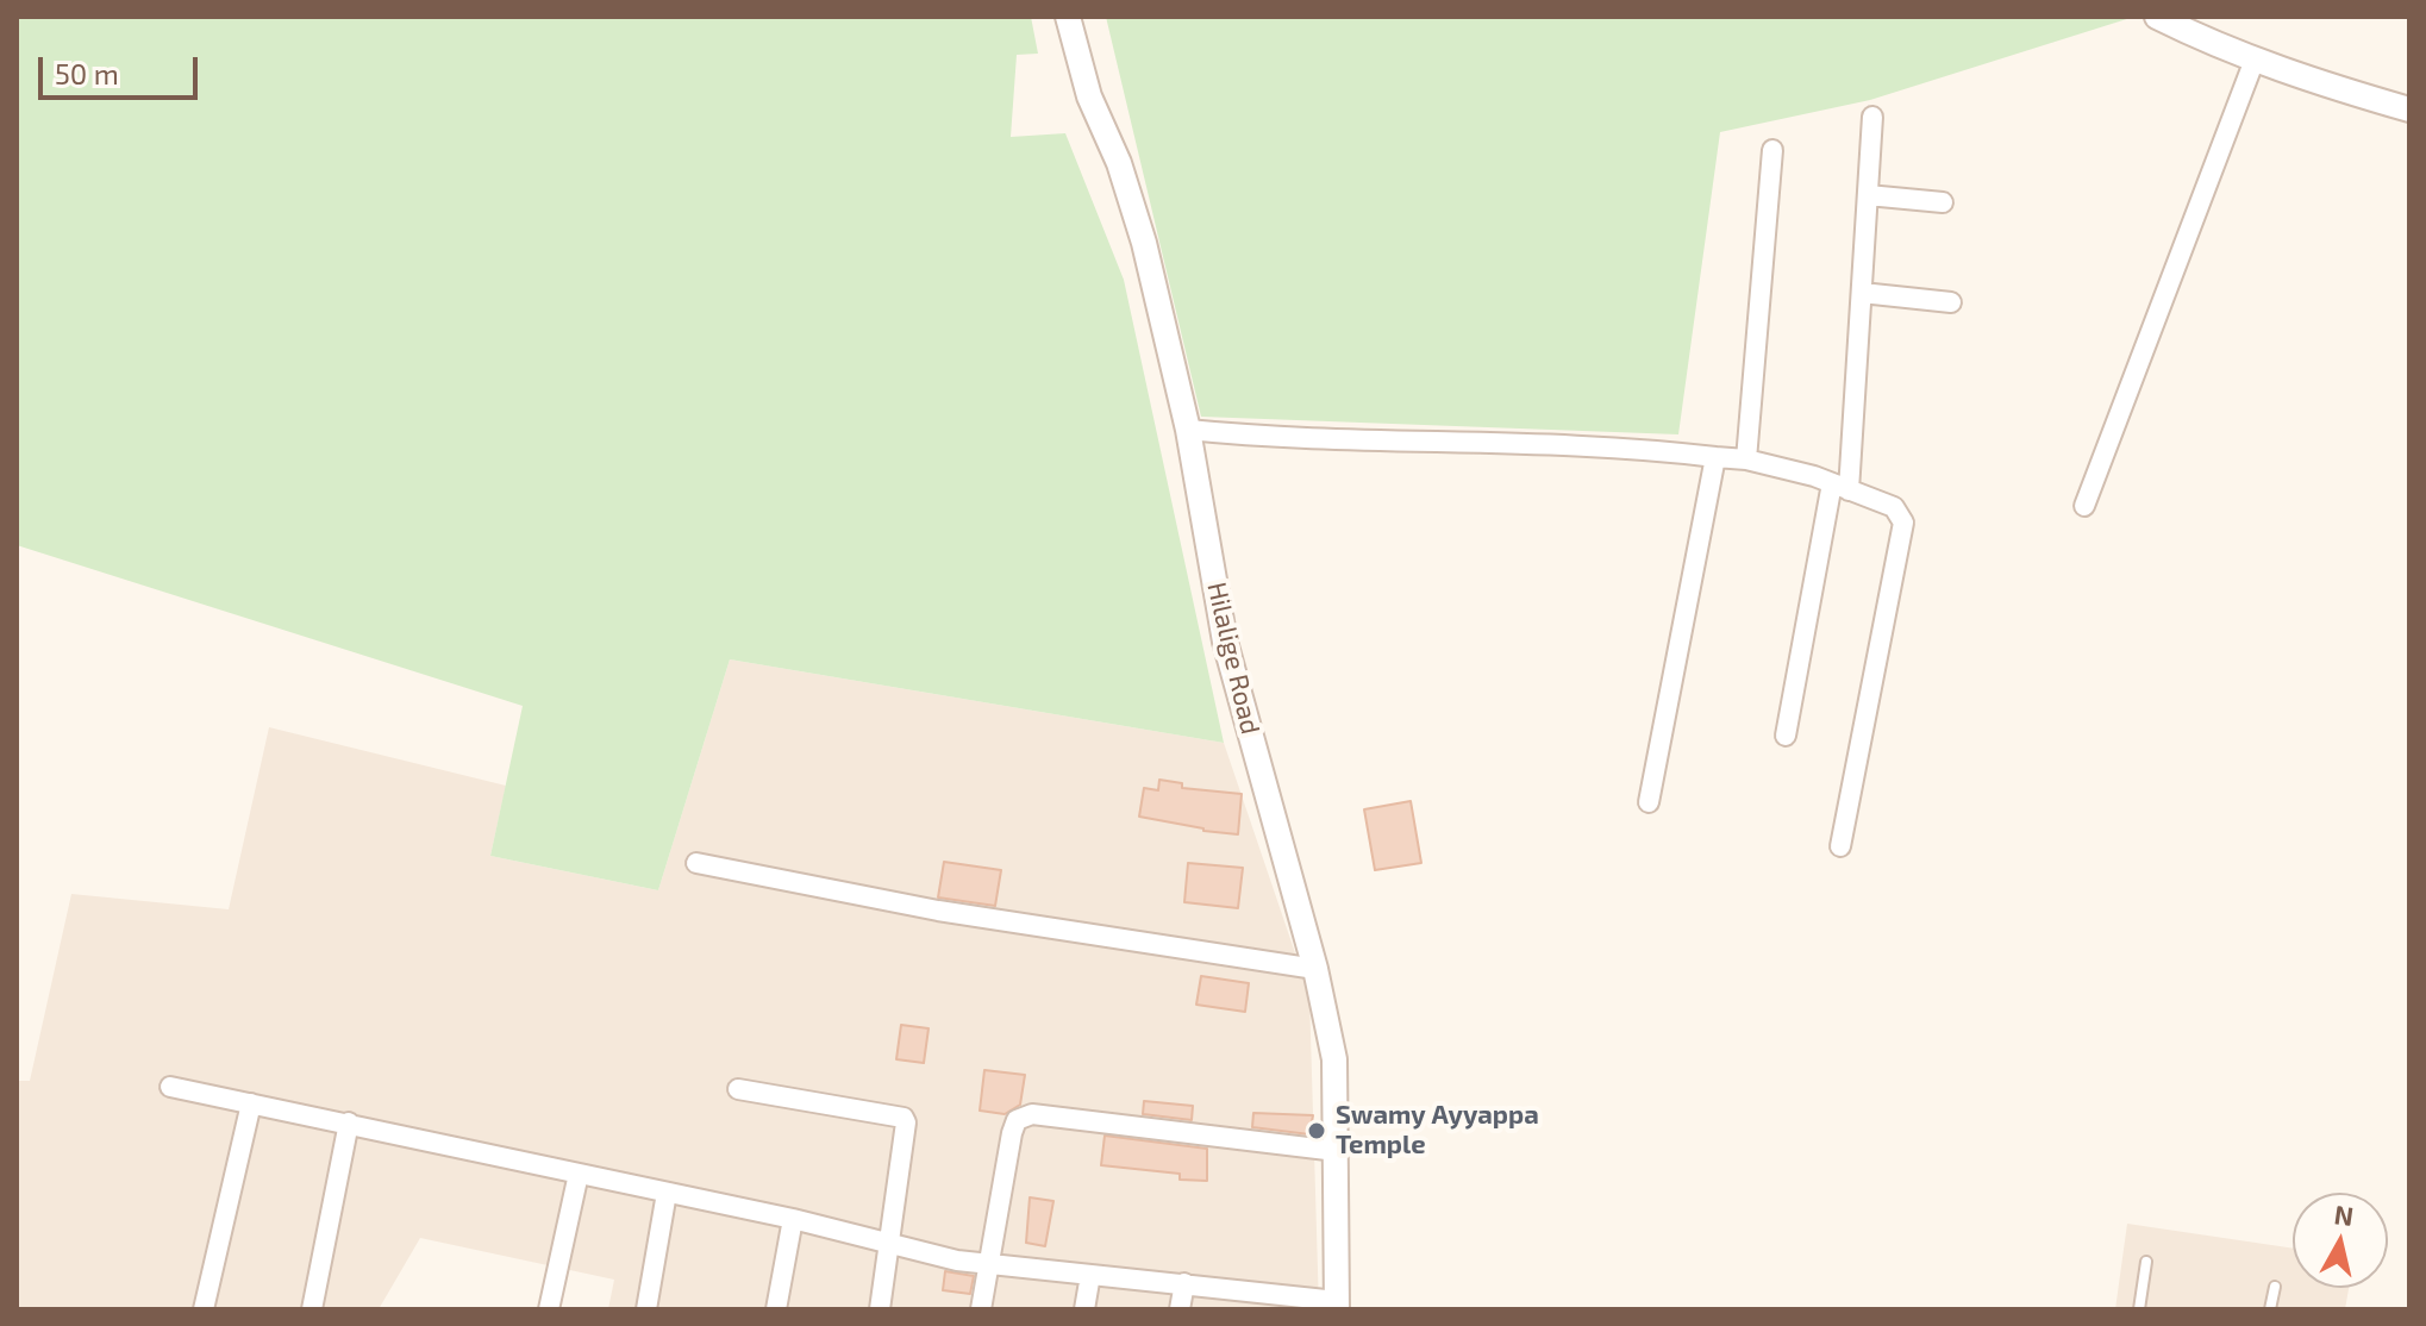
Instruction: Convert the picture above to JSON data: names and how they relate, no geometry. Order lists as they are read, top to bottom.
{
  "streets": {
    "street": ["Hilalige Road"]
  },
  "places": ["Swamy Ayyappa Temple"],
  "scale_bar": "50 m",
  "north": "top"
}
